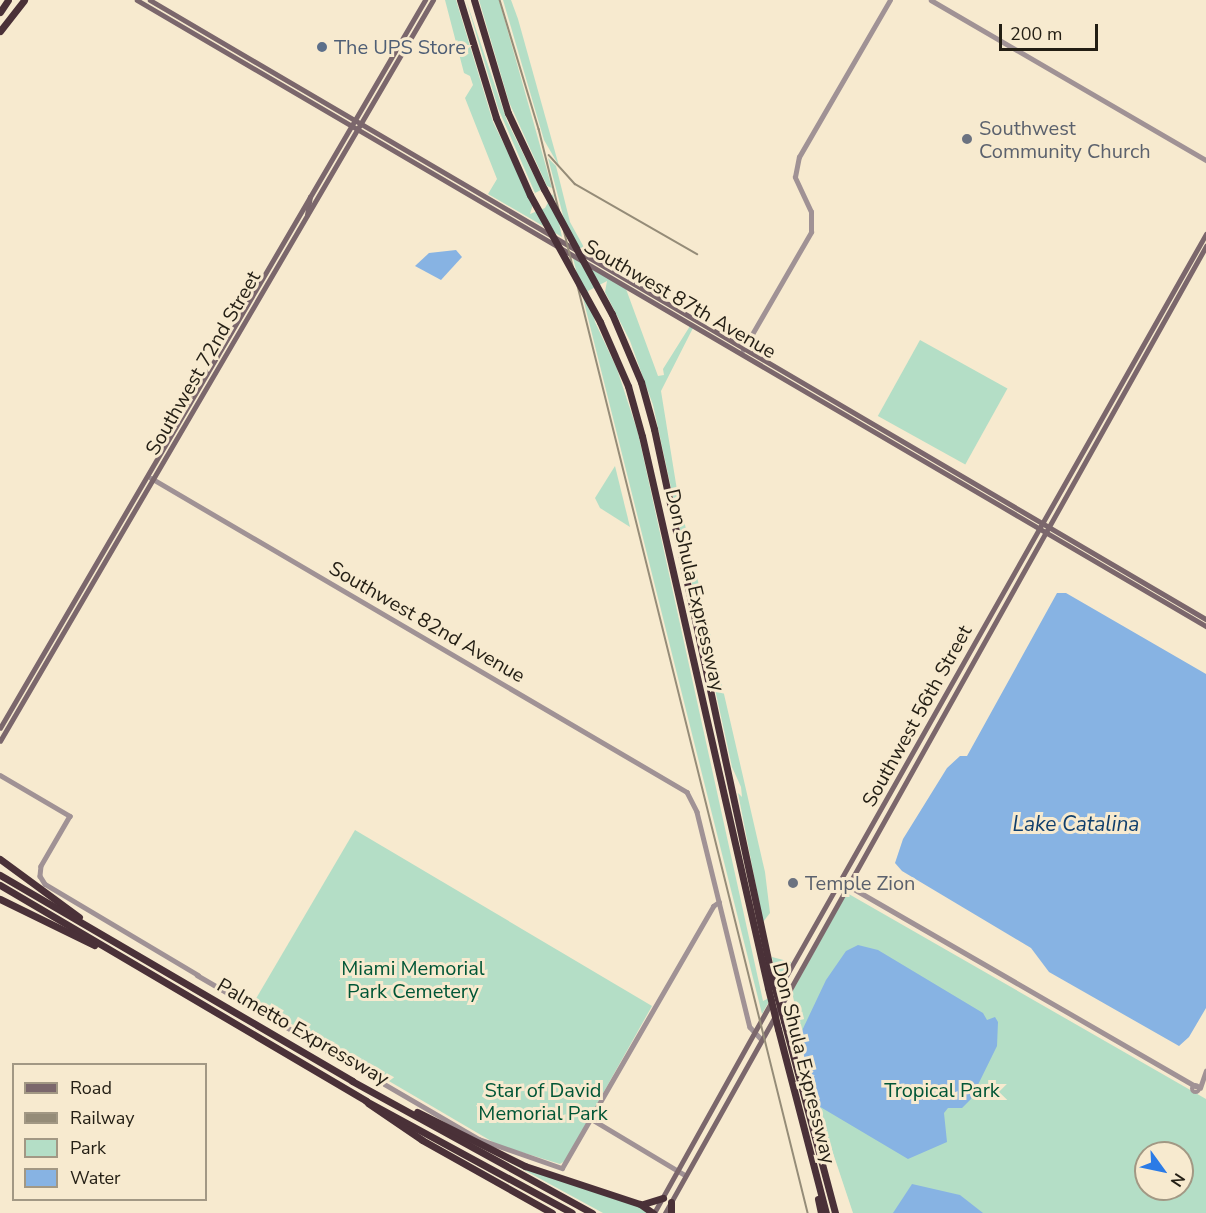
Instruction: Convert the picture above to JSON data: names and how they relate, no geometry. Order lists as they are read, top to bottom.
{
  "streets": {
    "highway": ["Don Shula Expressway", "Palmetto Expressway"],
    "main road": ["Southwest 87th Avenue", "Southwest 72nd Street", "Southwest 56th Street"],
    "street": ["Southwest 82nd Avenue"]
  },
  "crossings": [
    ["Southwest 87th Avenue", "Southwest 72nd Street"],
    ["Southwest 87th Avenue", "Southwest 56th Street"],
    ["Southwest 72nd Street", "Southwest 82nd Avenue"]
  ],
  "water": ["Lake Catalina"],
  "parks": ["Miami Memorial Park Cemetery", "Star of David Memorial Park", "Tropical Park"],
  "places": ["The UPS Store", "Southwest Community Church", "Temple Zion"],
  "legend": [
    "Road",
    "Railway",
    "Park",
    "Water"
  ],
  "scale_bar": "200 m",
  "north": "bottom right"
}
